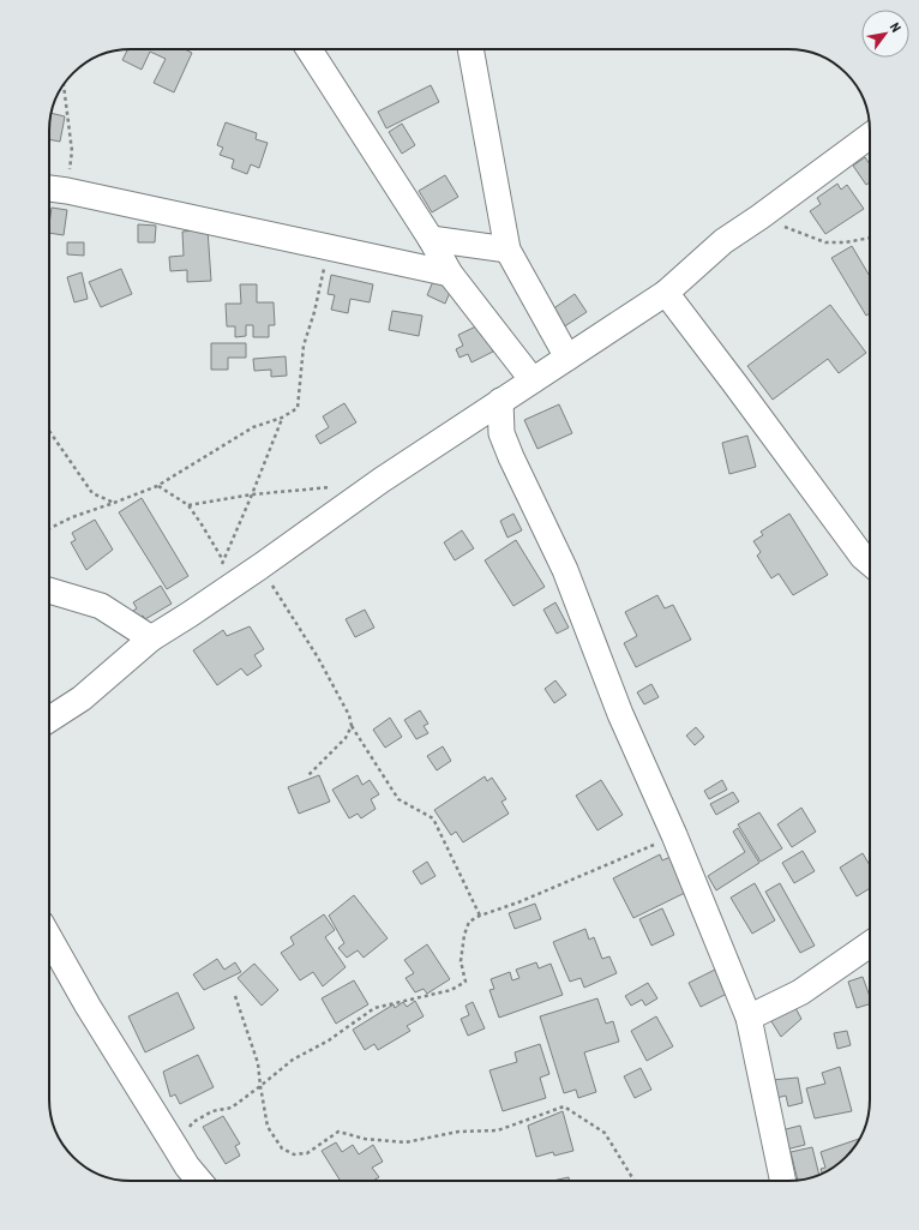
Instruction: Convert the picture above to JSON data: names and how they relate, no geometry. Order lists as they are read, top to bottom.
{
  "north": "top right"
}
